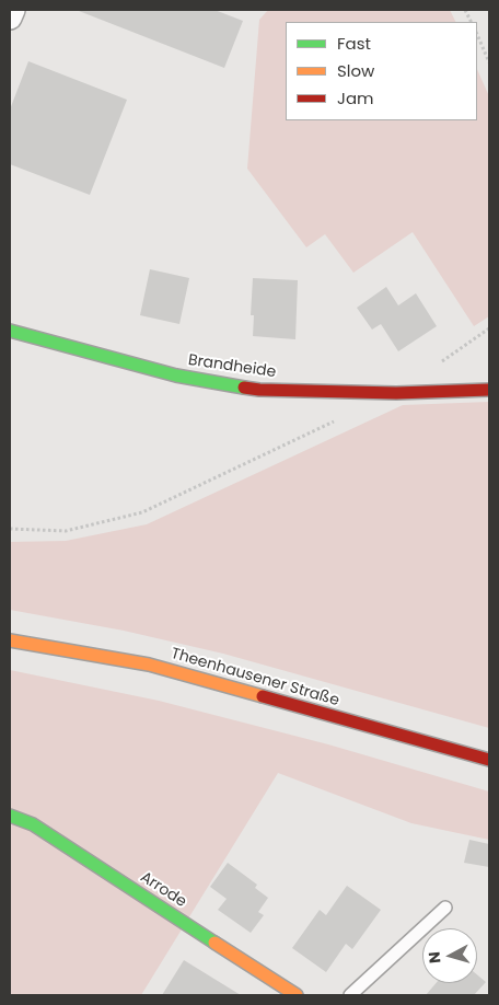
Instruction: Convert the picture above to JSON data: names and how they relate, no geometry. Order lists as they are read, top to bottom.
{
  "streets": {
    "street": ["Brandheide", "Theenhausener Straße", "Arrode"]
  },
  "legend": ["Fast", "Slow", "Jam"],
  "north": "left"
}
